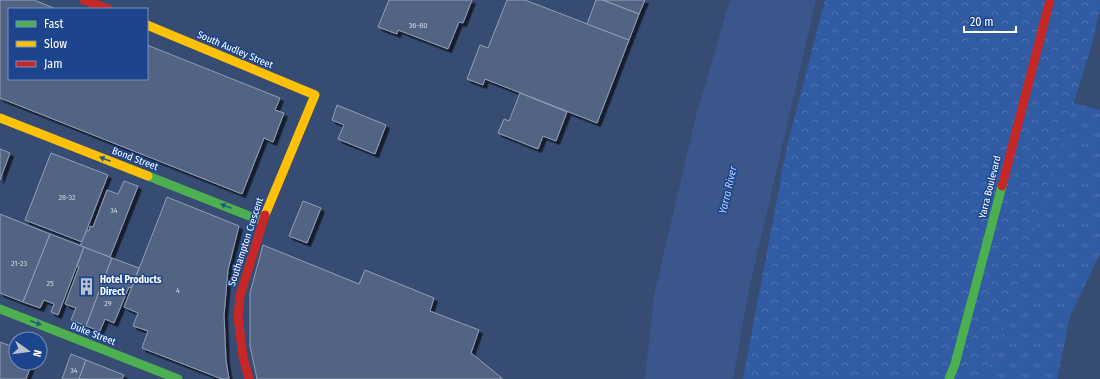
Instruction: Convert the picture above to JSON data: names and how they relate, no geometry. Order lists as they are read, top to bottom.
{
  "streets": {
    "street": [
      "South Audley Street",
      "Bond Street",
      "Yarra Boulevard",
      "Southampton Crescent",
      "Duke Street"
    ]
  },
  "crossings": [
    ["South Audley Street", "Southampton Crescent"],
    ["Bond Street", "Southampton Crescent"]
  ],
  "one_way": ["Bond Street", "Duke Street"],
  "water": ["Yarra River"],
  "places": {
    "building": ["Hotel Products Direct"]
  },
  "house_numbers": [
    "36-80",
    "28-32",
    "34",
    "21-23",
    "25",
    "4",
    "29",
    "34"
  ],
  "legend": ["Fast", "Slow", "Jam"],
  "scale_bar": "20 m",
  "north": "right"
}
